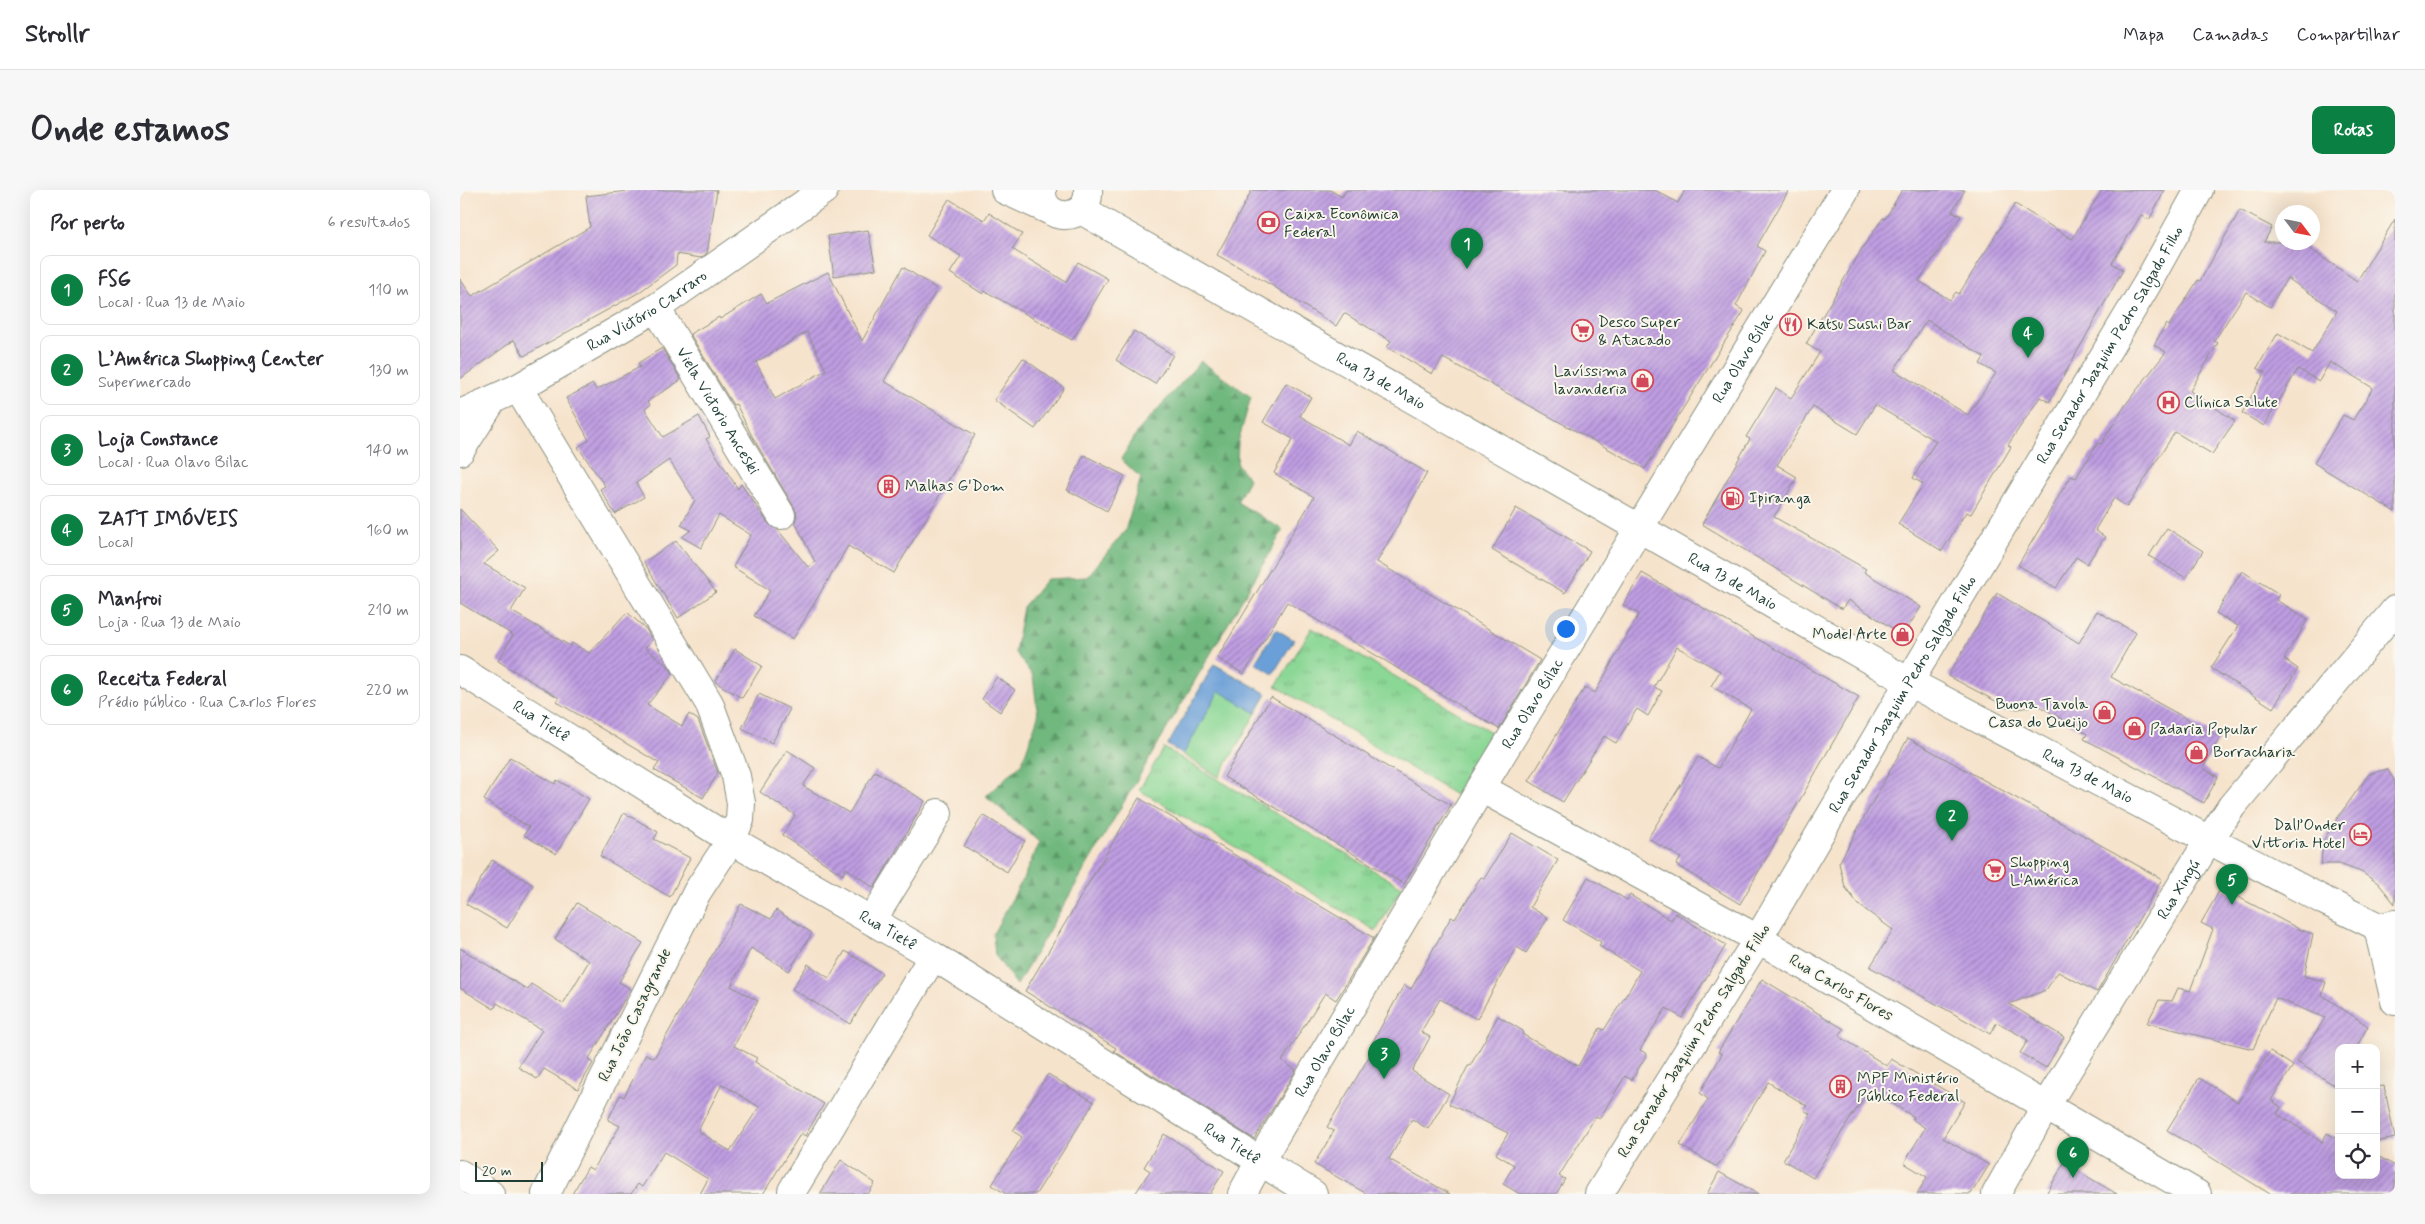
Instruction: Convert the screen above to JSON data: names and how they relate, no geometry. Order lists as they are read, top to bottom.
{
  "streets": {
    "main road": [
      "Rua Victório Carraro",
      "Rua Senador Joaquim Pedro Salgado Filho",
      "Rua Olavo Bilac",
      "Rua 13 de Maio",
      "Viela Victorio Anceski",
      "Rua Tietê",
      "Rua Xingú",
      "Rua Carlos Flores",
      "Rua João Casagrande"
    ]
  },
  "crossings": [
    ["Rua Victório Carraro", "Viela Victorio Anceski"],
    ["Rua Victório Carraro", "Rua João Casagrande"],
    ["Rua Senador Joaquim Pedro Salgado Filho", "Rua 13 de Maio"],
    ["Rua Senador Joaquim Pedro Salgado Filho", "Rua Carlos Flores"],
    ["Rua Olavo Bilac", "Rua 13 de Maio"],
    ["Rua Olavo Bilac", "Rua Tietê"],
    ["Rua Olavo Bilac", "Rua Carlos Flores"],
    ["Rua 13 de Maio", "Rua Xingú"],
    ["Rua Tietê", "Rua João Casagrande"],
    ["Rua Xingú", "Rua Carlos Flores"]
  ],
  "places": {
    "bank": ["Caixa Econômica Federal"],
    "restaurant": ["Katsu Sushi Bar"],
    "supermarket": ["Desco Super & Atacado", "Shopping L'América"],
    "shop": [
      "Lavíssima lavanderia",
      "Model Arte",
      "Buona Tavola Casa do Queijo",
      "Padaria Popular",
      "Borracharia"
    ],
    "hospital": ["Clínica Salute"],
    "building": ["Malhas G'Dom", "MPF Ministério Público Federal"],
    "fuel station": ["Ipiranga"],
    "hotel": ["Dall’Onder Vittoria Hotel"]
  },
  "scale_bar": "20 m",
  "north": "bottom right",
  "page": {
    "header": "Strollr",
    "nav": ["Mapa", "Camadas", "Compartilhar"],
    "buttons": "Rotas",
    "title": "Onde estamos",
    "heading": ["Por perto", "6 resultados"],
    "pins": [
      "1",
      "4",
      "2",
      "5",
      "3",
      "6"
    ],
    "list": [
      {
        "mark": "1",
        "name": "FSG",
        "note": "Local · Rua 13 de Maio",
        "value": "110 m"
      },
      {
        "mark": "2",
        "name": "L’América Shopping Center",
        "note": "Supermercado",
        "value": "130 m"
      },
      {
        "mark": "3",
        "name": "Loja Constance",
        "note": "Local · Rua Olavo Bilac",
        "value": "140 m"
      },
      {
        "mark": "4",
        "name": "ZATT IMÓVEIS",
        "note": "Local",
        "value": "160 m"
      },
      {
        "mark": "5",
        "name": "Manfroi",
        "note": "Loja · Rua 13 de Maio",
        "value": "210 m"
      },
      {
        "mark": "6",
        "name": "Receita Federal",
        "note": "Prédio público · Rua Carlos Flores",
        "value": "220 m"
      }
    ],
    "map_buttons": ["+", "−"],
    "scale": "20 m"
  }
}
